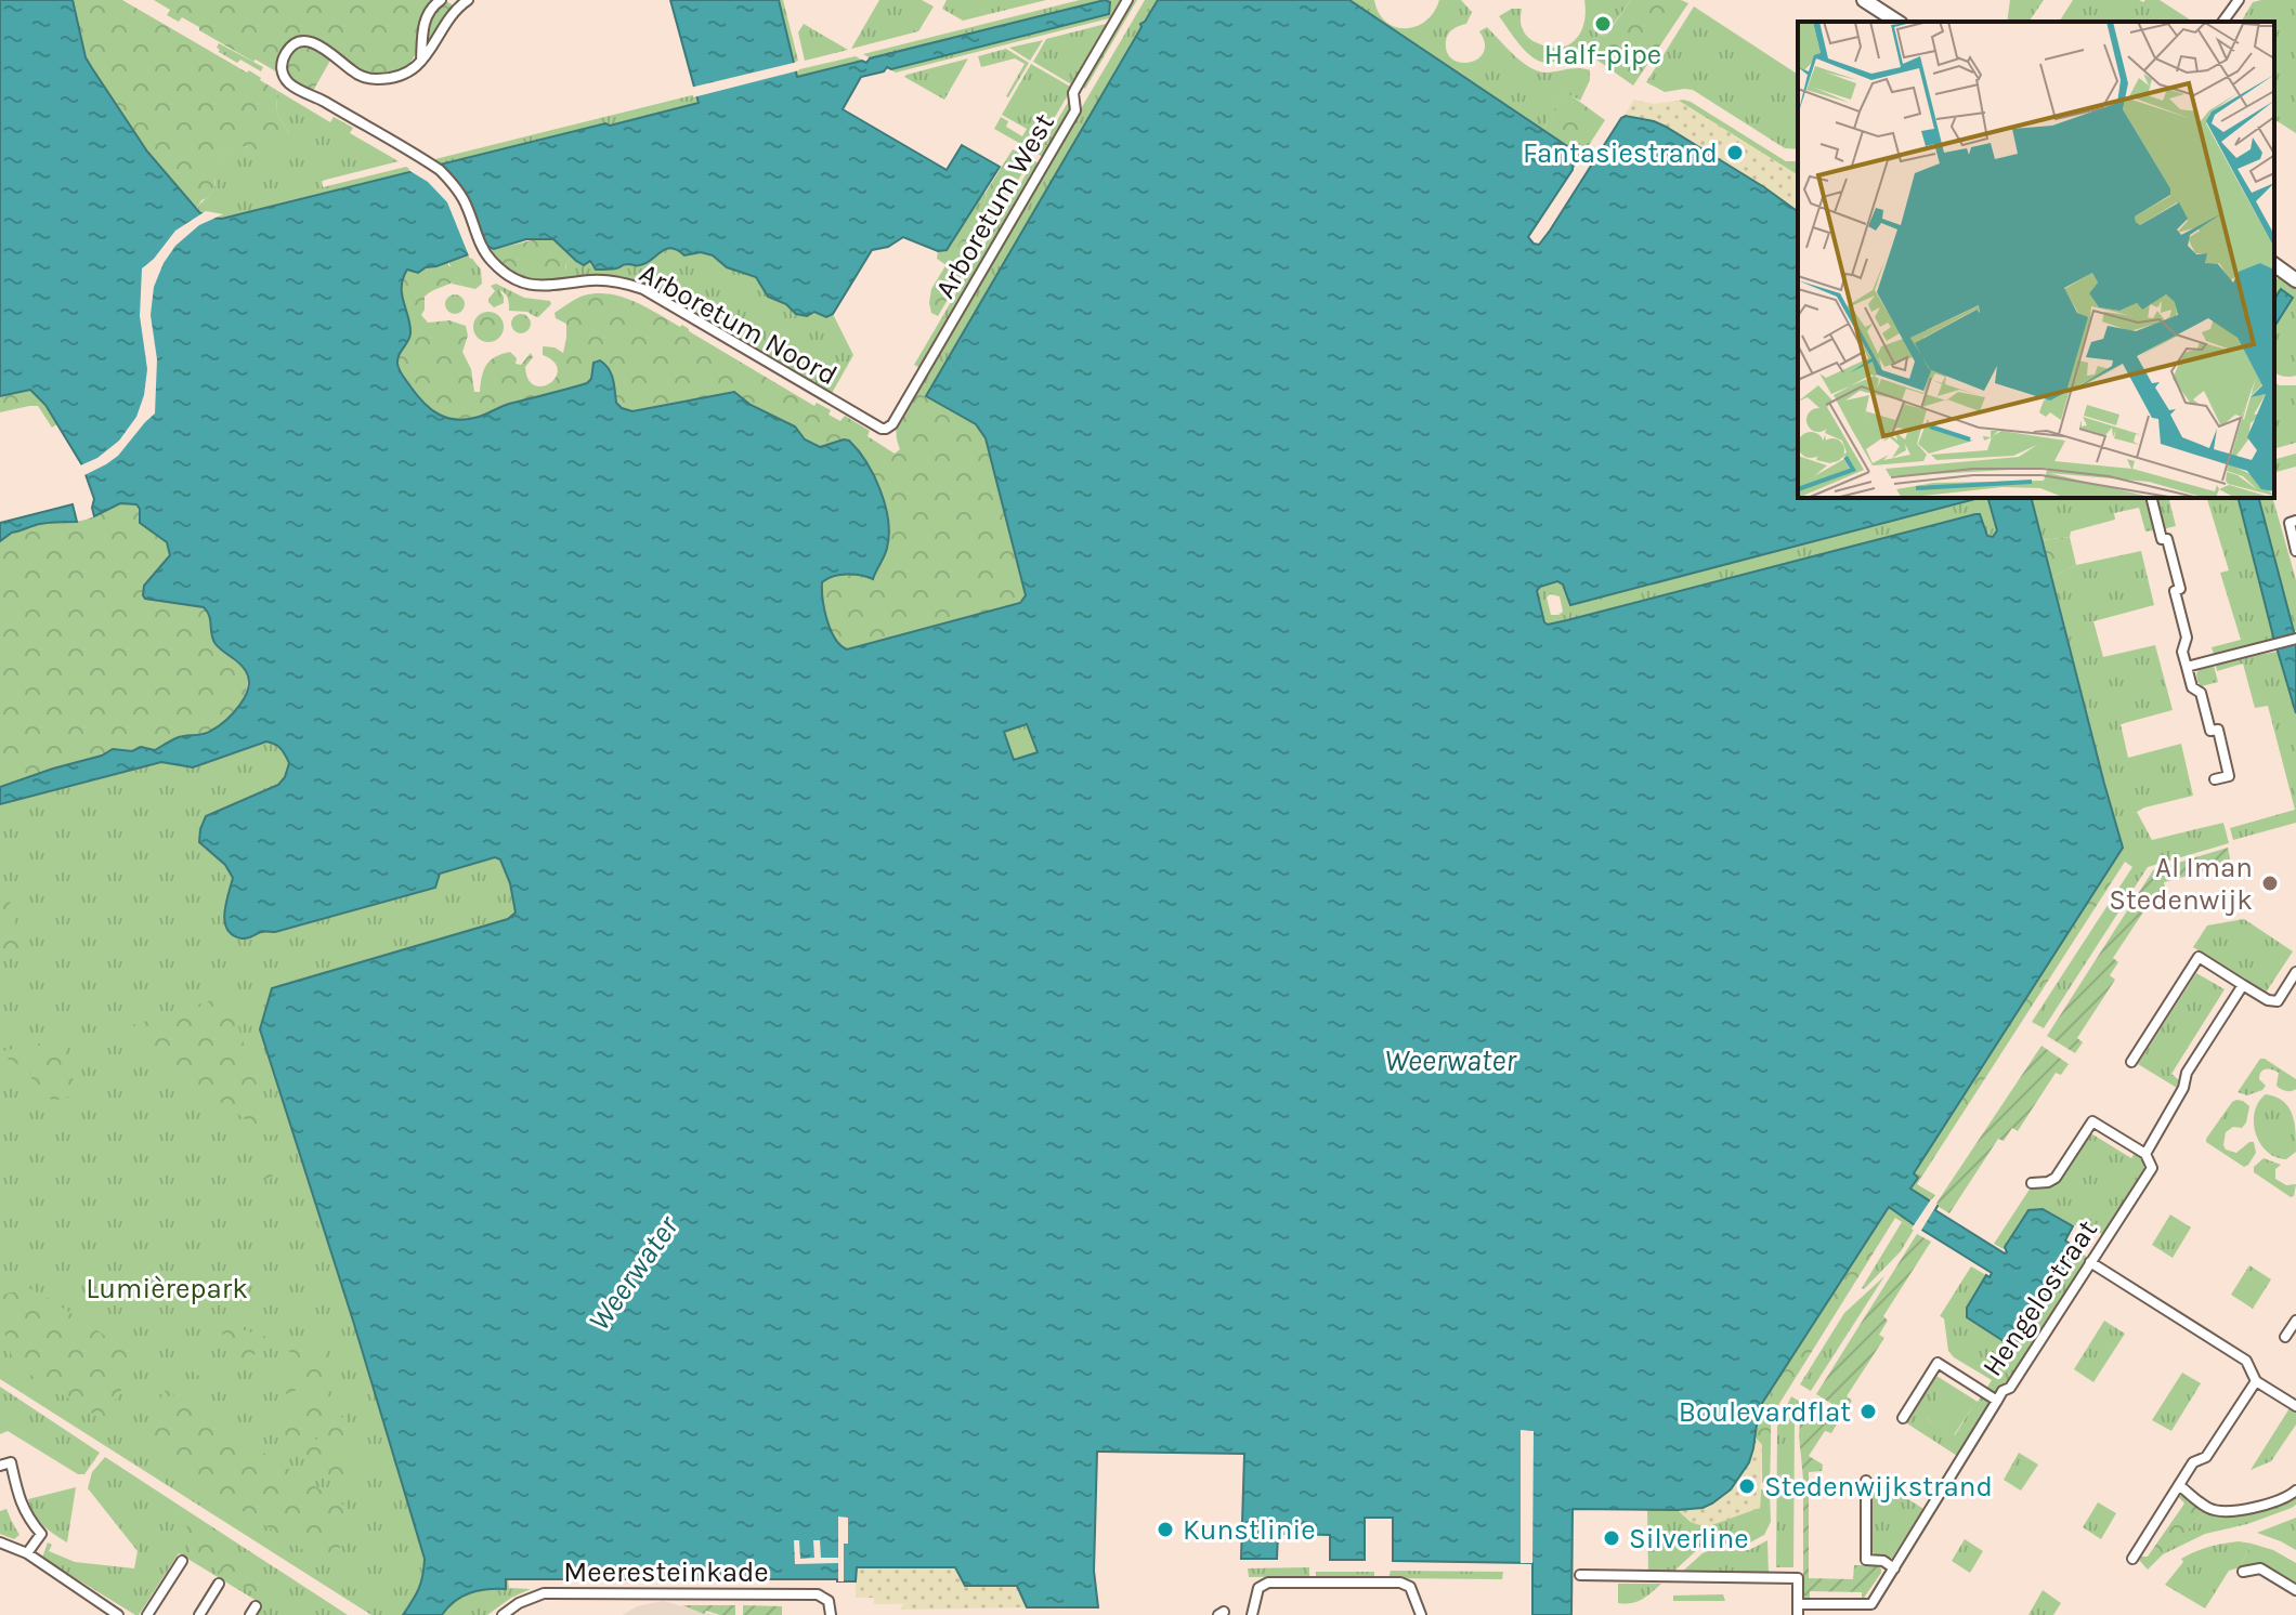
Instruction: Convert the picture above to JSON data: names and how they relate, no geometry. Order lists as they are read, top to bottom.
{
  "streets": {
    "street": [
      "Arboretum West",
      "Arboretum Noord",
      "Hengelostraat",
      "Meeresteinkade"
    ]
  },
  "crossings": [
    ["Arboretum West", "Arboretum Noord"]
  ],
  "water": ["Weerwater"],
  "parks": ["Lumièrepark"],
  "places": [
    "Half-pipe",
    "Fantasiestrand",
    "Al Iman Stedenwijk",
    "Boulevardflat",
    "Stedenwijkstrand",
    "Kunstlinie",
    "Silverline"
  ]
}
